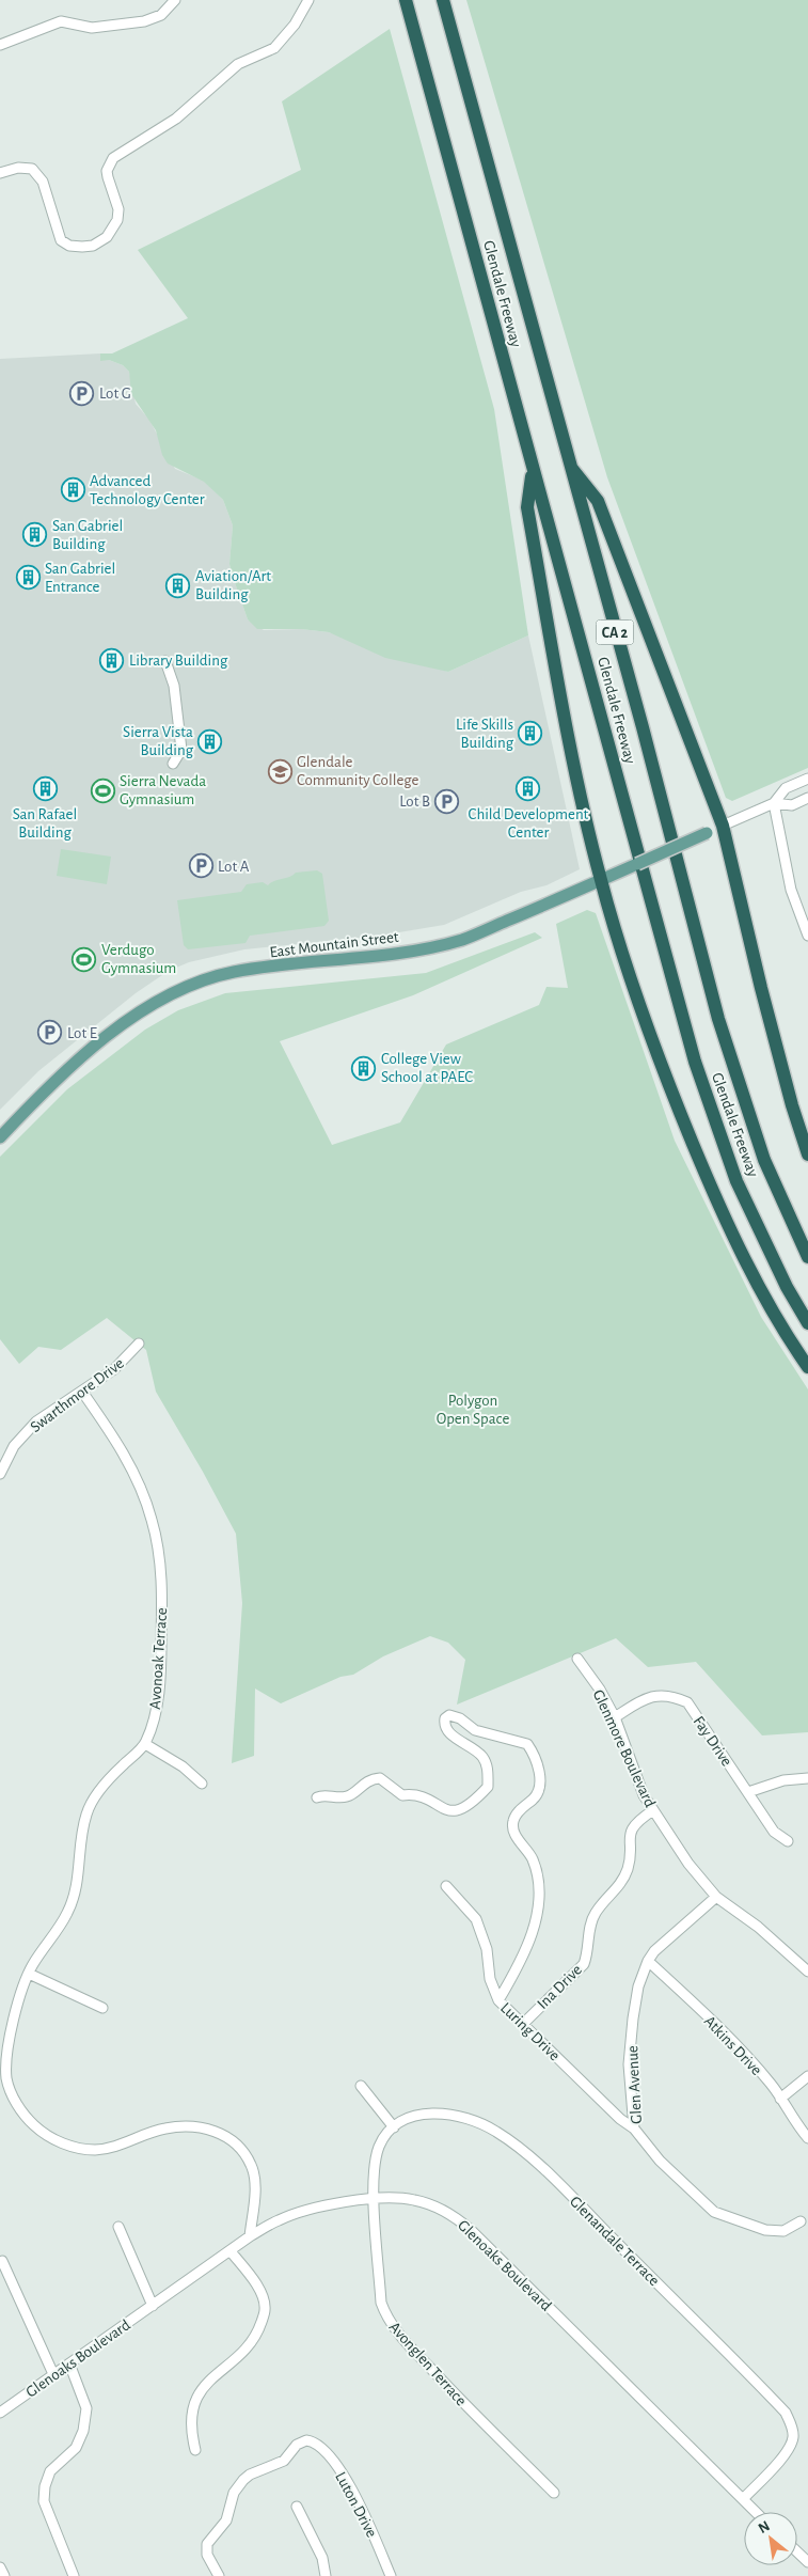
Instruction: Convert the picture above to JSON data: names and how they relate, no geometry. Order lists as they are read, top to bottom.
{
  "streets": {
    "highway": ["Glendale Freeway", "CA 2"],
    "main road": ["East Mountain Street"],
    "street": [
      "Swarthmore Drive",
      "Avonoak Terrace",
      "Fay Drive",
      "Glenmore Boulevard",
      "Ina Drive",
      "Luring Drive",
      "Atkins Drive",
      "Glen Avenue",
      "Glenandale Terrace",
      "Glenoaks Boulevard",
      "Avonglen Terrace",
      "Luton Drive"
    ]
  },
  "crossings": [
    ["Swarthmore Drive", "Avonoak Terrace"],
    ["Avonoak Terrace", "Glenoaks Boulevard"],
    ["Fay Drive", "Glenmore Boulevard"],
    ["Glenmore Boulevard", "Ina Drive"],
    ["Glenmore Boulevard", "Glen Avenue"],
    ["Ina Drive", "Luring Drive"],
    ["Luring Drive", "Glen Avenue"],
    ["Atkins Drive", "Glen Avenue"],
    ["Glenandale Terrace", "Glenoaks Boulevard"],
    ["Glenandale Terrace", "Avonglen Terrace"],
    ["Glenoaks Boulevard", "Avonglen Terrace"]
  ],
  "parks": ["Polygon Open Space"],
  "places": {
    "parking": [
      "Lot G",
      "Lot B",
      "Lot A",
      "Lot E"
    ],
    "building": [
      "Advanced Technology Center",
      "San Gabriel Building",
      "San Gabriel Entrance",
      "Aviation/Art Building",
      "Library Building",
      "Life Skills Building",
      "Sierra Vista Building",
      "San Rafael Building",
      "Child Development Center",
      "College View School at PAEC"
    ],
    "school or university": ["Glendale Community College"],
    "sports": ["Sierra Nevada Gymnasium", "Verdugo Gymnasium"]
  },
  "north": "top left"
}
